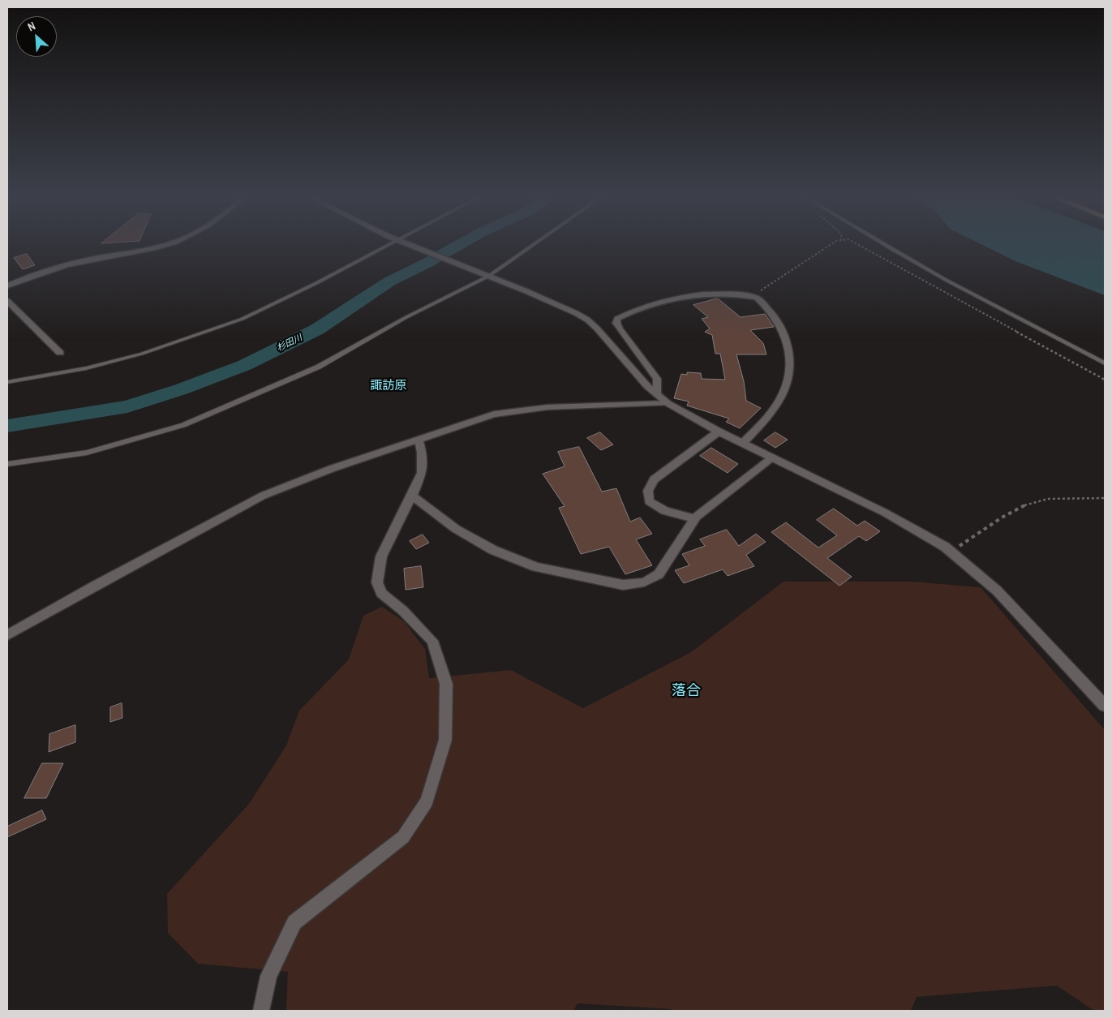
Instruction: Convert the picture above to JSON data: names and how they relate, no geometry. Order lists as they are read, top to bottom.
{
  "districts": ["諏訪原", "落合"],
  "water": ["杉田川"],
  "north": "top left"
}
